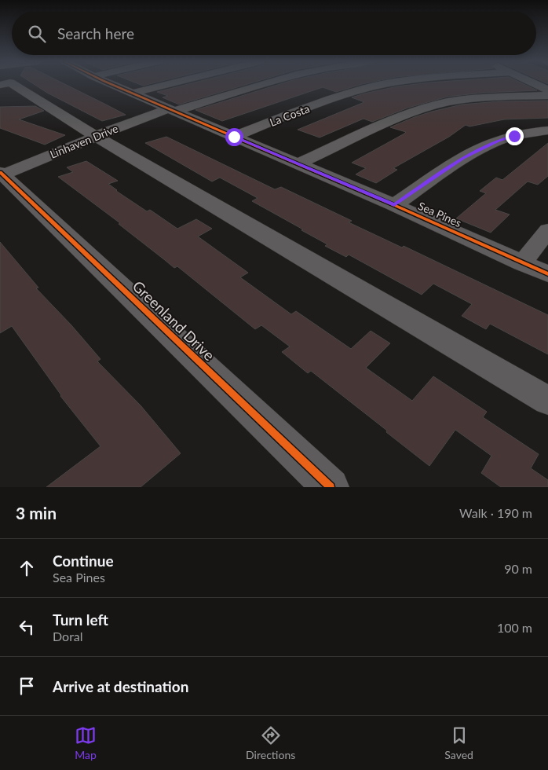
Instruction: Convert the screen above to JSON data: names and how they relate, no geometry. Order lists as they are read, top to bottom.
{
  "streets": {
    "street": [
      "La Costa",
      "Linhaven Drive",
      "Sea Pines",
      "Greenland Drive"
    ]
  },
  "crossings": [
    ["La Costa", "Sea Pines"],
    ["Linhaven Drive", "Sea Pines"],
    ["Linhaven Drive", "Greenland Drive"]
  ],
  "page": {
    "search": "Search here",
    "heading": ["3 min", "Walk · 190 m"],
    "list": [
      ["Continue", "Sea Pines", "90 m"],
      ["Turn left", "Doral", "100 m"],
      "Arrive at destination"
    ],
    "nav": ["Map", "Directions", "Saved"]
  }
}
